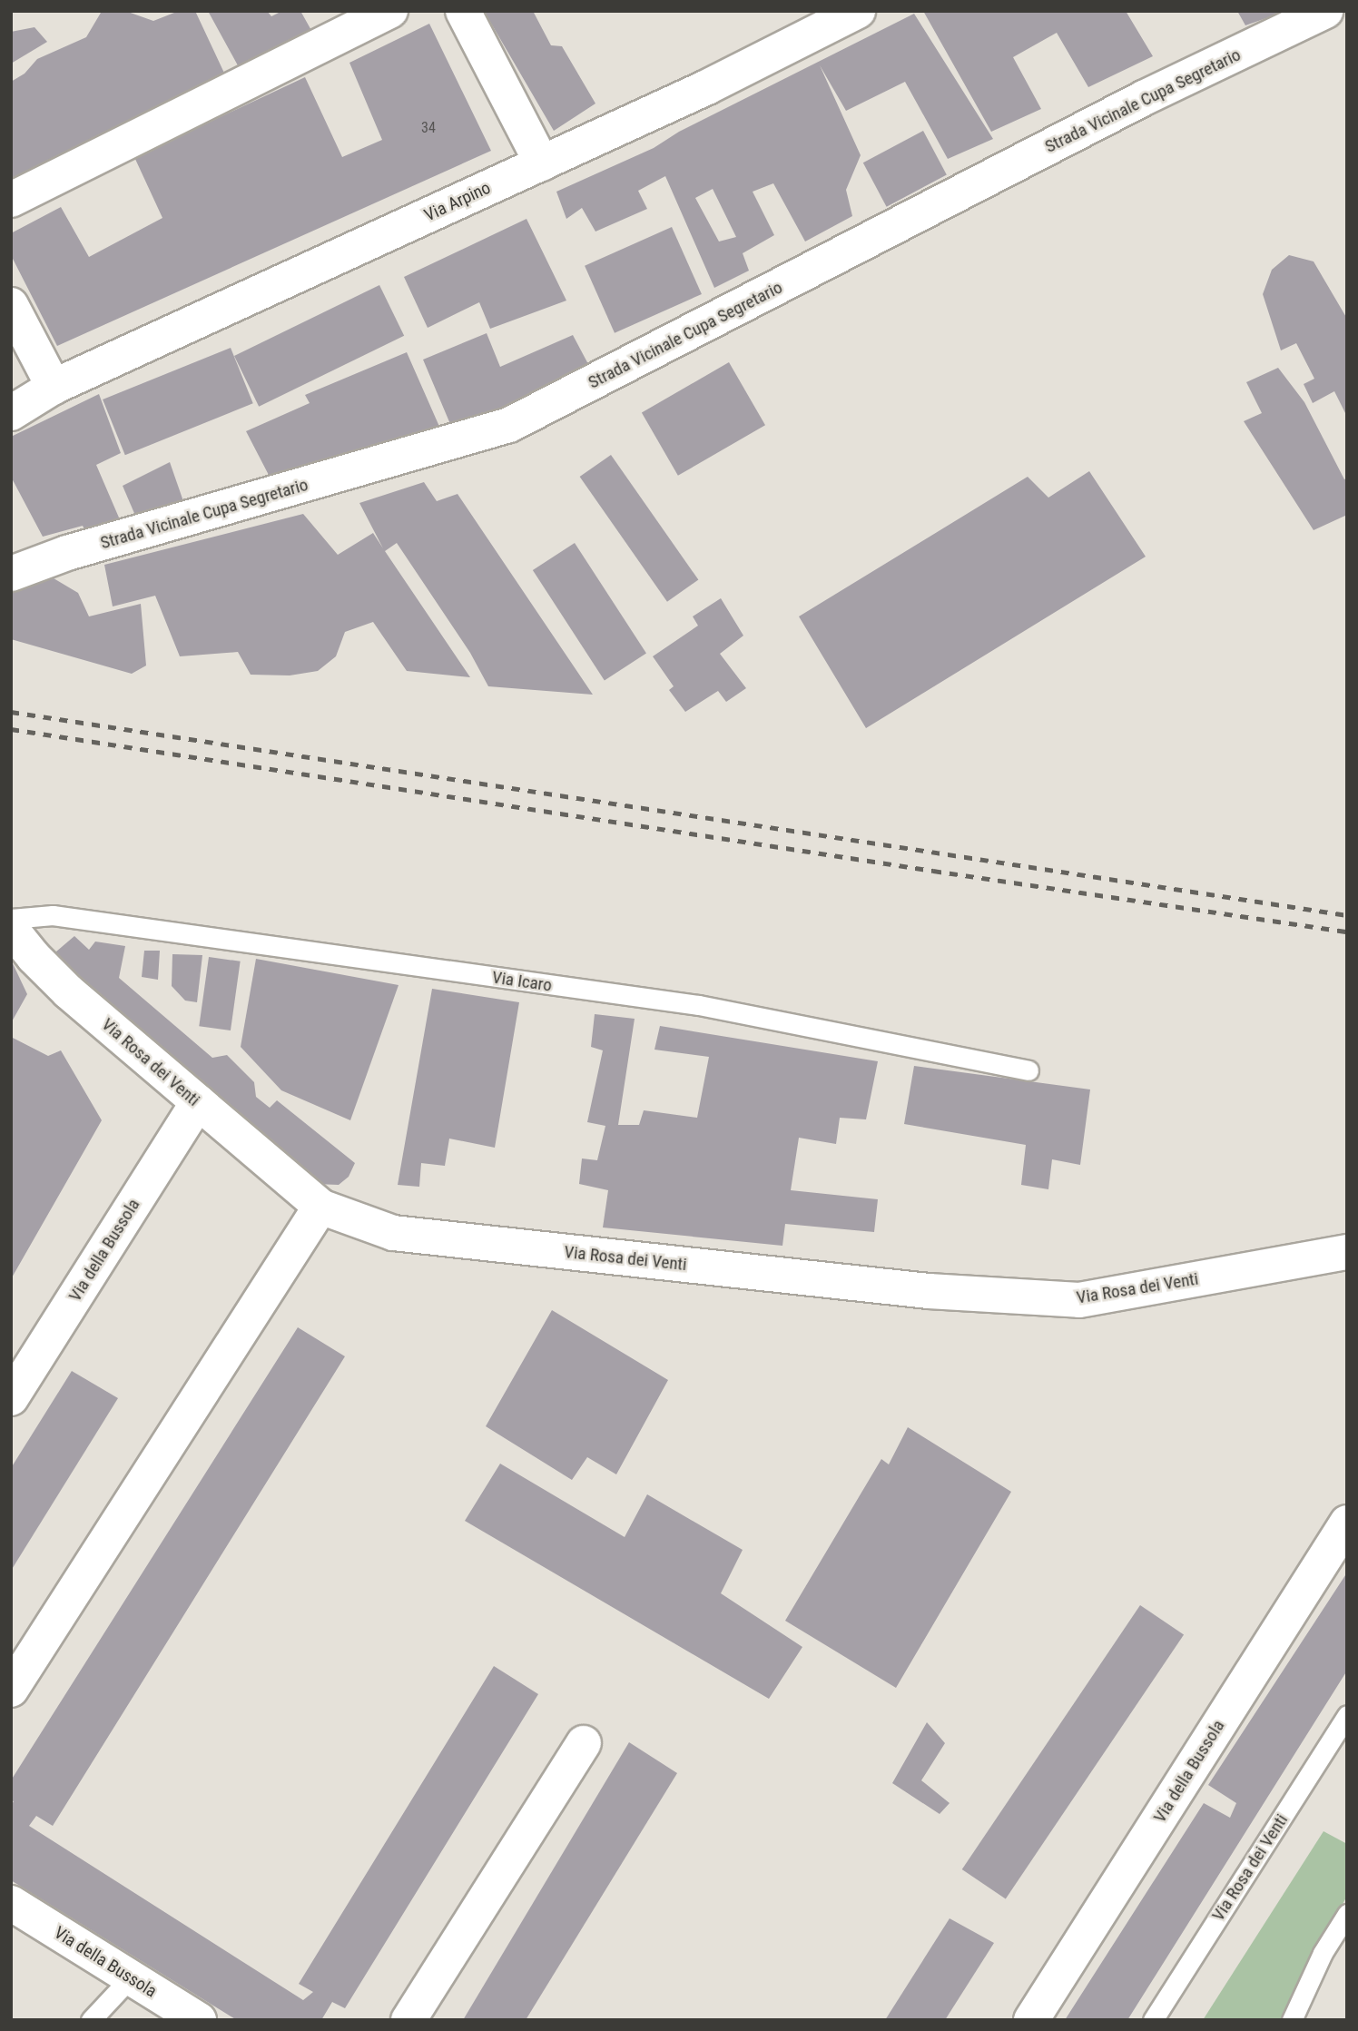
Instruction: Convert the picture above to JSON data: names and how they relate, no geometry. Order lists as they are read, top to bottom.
{
  "streets": {
    "street": [
      "Strada Vicinale Cupa Segretario",
      "Via Arpino",
      "Via Rosa dei Venti",
      "Via della Bussola"
    ],
    "lane": ["Via Icaro"]
  },
  "crossings": [
    ["Via Rosa dei Venti", "Via della Bussola"]
  ],
  "house_numbers": ["34"]
}
